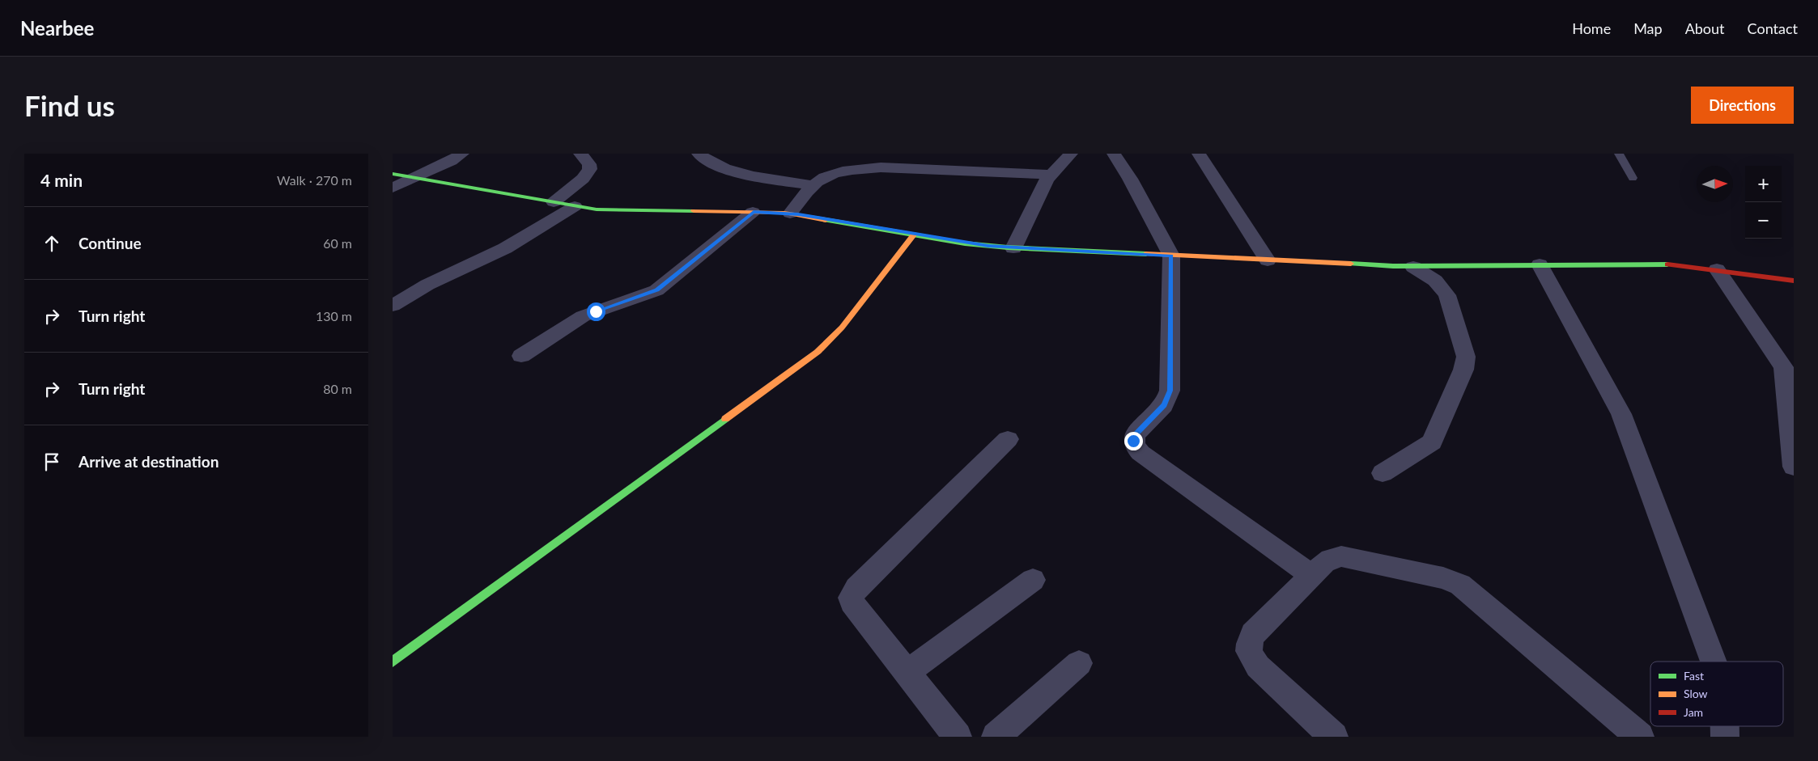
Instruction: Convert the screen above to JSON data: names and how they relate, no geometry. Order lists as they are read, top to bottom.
{
  "legend": ["Fast", "Slow", "Jam"],
  "north": "right",
  "page": {
    "header": "Nearbee",
    "nav": [
      "Home",
      "Map",
      "About",
      "Contact"
    ],
    "buttons": "Directions",
    "title": "Find us",
    "heading": ["4 min", "Walk · 270 m"],
    "map_buttons": ["+", "−"],
    "list": [
      ["Continue", "60 m"],
      ["Turn right", "130 m"],
      ["Turn right", "80 m"],
      "Arrive at destination"
    ]
  }
}
